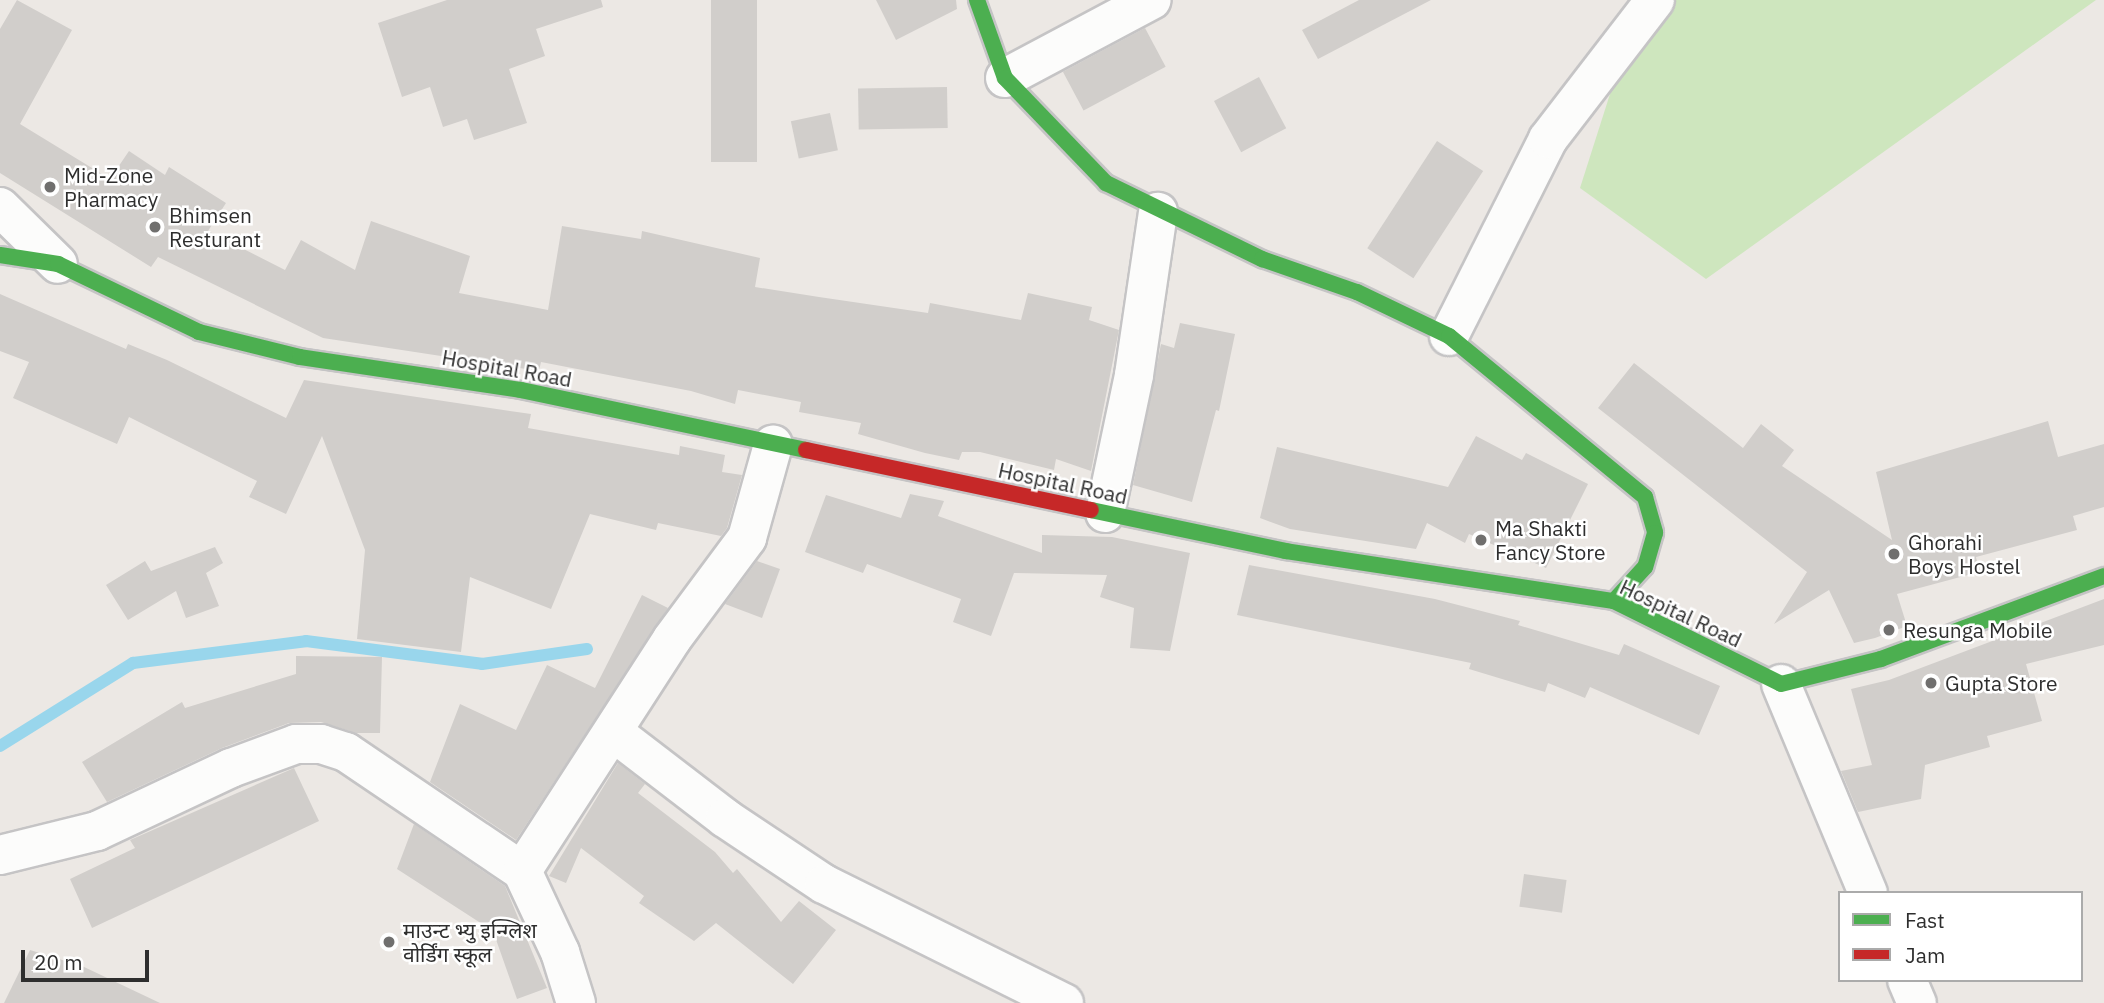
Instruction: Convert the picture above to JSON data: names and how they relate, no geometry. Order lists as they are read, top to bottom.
{
  "streets": {
    "street": ["Hospital Road"]
  },
  "places": [
    "Mid-Zone Pharmacy",
    "Bhimsen Resturant",
    "Ma Shakti Fancy Store",
    "Ghorahi Boys Hostel",
    "Resunga Mobile",
    "Gupta Store",
    "माउन्ट भ्यु इन्ग्लिश वोर्डिंग स्कूल"
  ],
  "legend": ["Fast", "Jam"],
  "scale_bar": "20 m"
}
